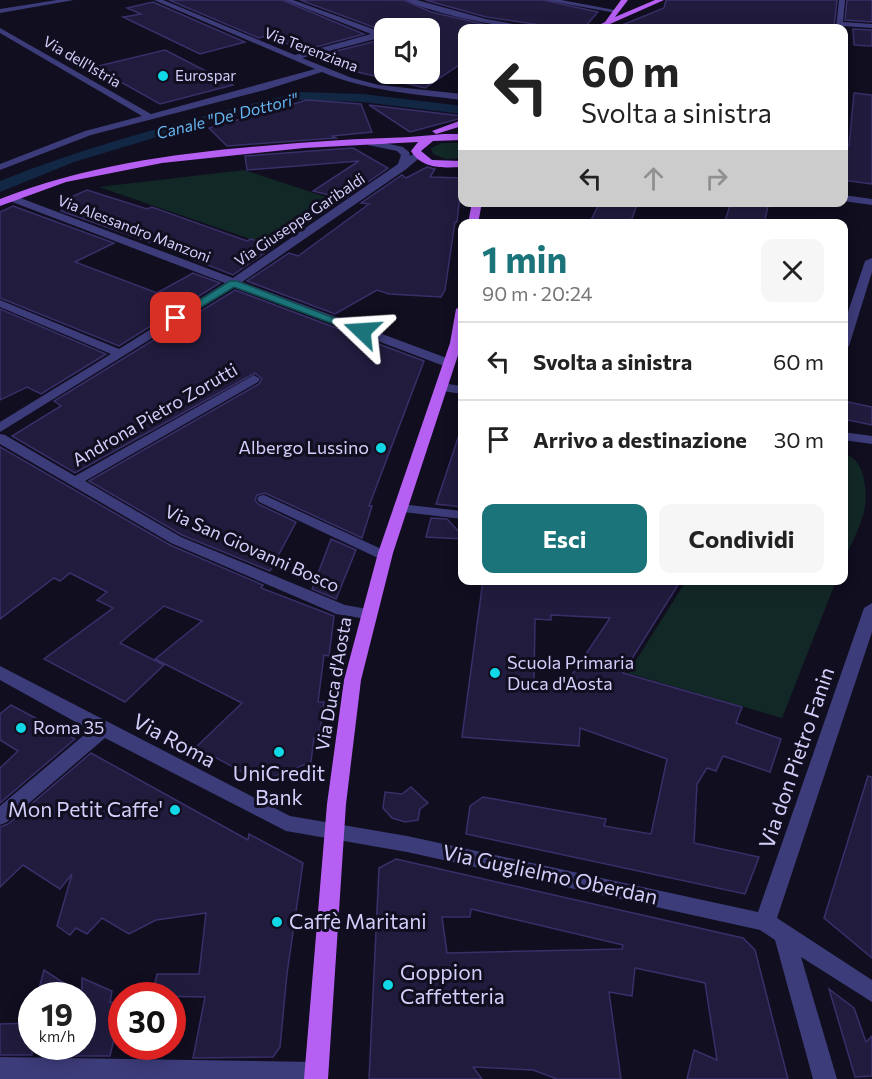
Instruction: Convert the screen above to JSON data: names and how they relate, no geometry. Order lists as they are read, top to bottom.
{
  "streets": {
    "main road": ["Via Duca d'Aosta"],
    "street": [
      "Via Terenziana",
      "Via dell'Istria",
      "Via Giuseppe Garibaldi",
      "Via Alessandro Manzoni",
      "Androna Pietro Zorutti",
      "Via San Giovanni Bosco",
      "Via Roma",
      "Via don Pietro Fanin",
      "Via Guglielmo Oberdan"
    ]
  },
  "crossings": [
    ["Via Giuseppe Garibaldi", "Via Alessandro Manzoni"],
    ["Via Alessandro Manzoni", "Via Duca d'Aosta"],
    ["Androna Pietro Zorutti", "Via San Giovanni Bosco"],
    ["Via San Giovanni Bosco", "Via Duca d'Aosta"],
    ["Via Duca d'Aosta", "Via Roma"],
    ["Via Duca d'Aosta", "Via Guglielmo Oberdan"],
    ["Via Roma", "Via Guglielmo Oberdan"],
    ["Via don Pietro Fanin", "Via Guglielmo Oberdan"]
  ],
  "water": ["Canale \"De' Dottori\""],
  "places": [
    "Eurospar",
    "Albergo Lussino",
    "Scuola Primaria Duca d'Aosta",
    "Roma 35",
    "UniCredit Bank",
    "Mon Petit Caffe'",
    "Caffè Maritani",
    "Goppion Caffetteria"
  ],
  "page": {
    "turn": ["60 m", "Svolta a sinistra"],
    "heading": ["1 min", "90 m · 20:24"],
    "list": [
      {
        "name": "Svolta a sinistra",
        "value": "60 m"
      },
      {
        "name": "Arrivo a destinazione",
        "value": "30 m"
      }
    ],
    "buttons": ["Esci", "Condividi"],
    "speed": "19 km/h",
    "limit": "30"
  }
}
